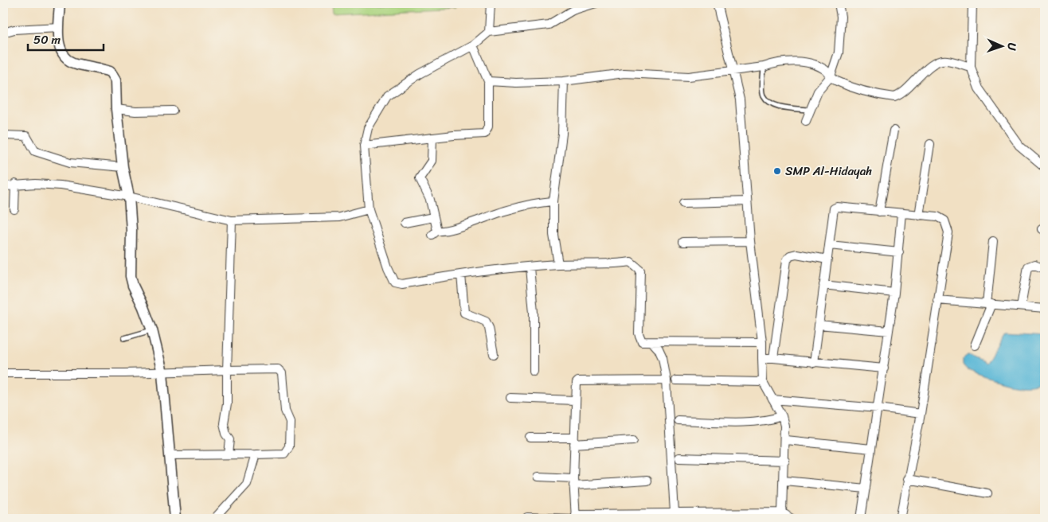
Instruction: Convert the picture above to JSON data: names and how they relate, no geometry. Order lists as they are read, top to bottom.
{
  "places": ["SMP Al-Hidayah"],
  "scale_bar": "50 m",
  "north": "right"
}
